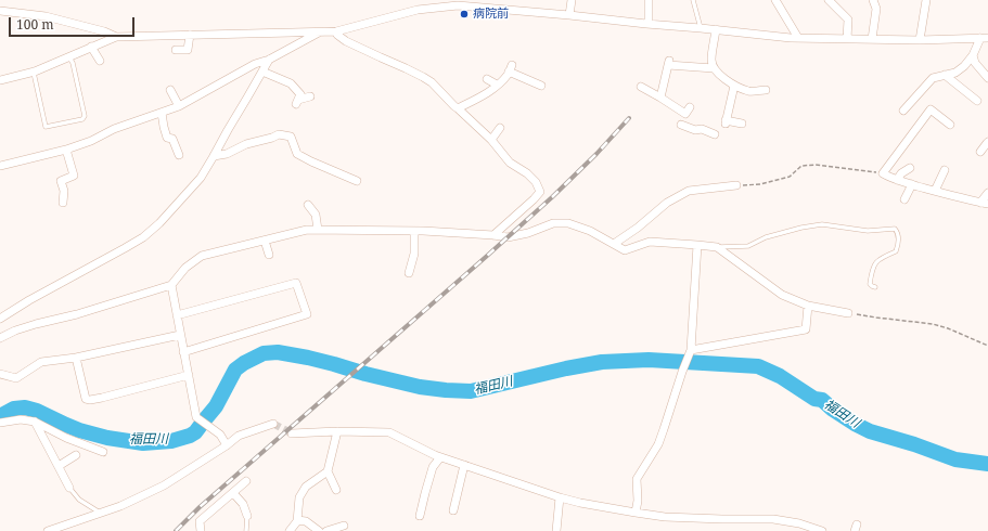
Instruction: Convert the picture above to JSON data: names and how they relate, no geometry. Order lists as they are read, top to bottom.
{
  "water": ["福田川"],
  "places": ["病院前"],
  "scale_bar": "100 m"
}
